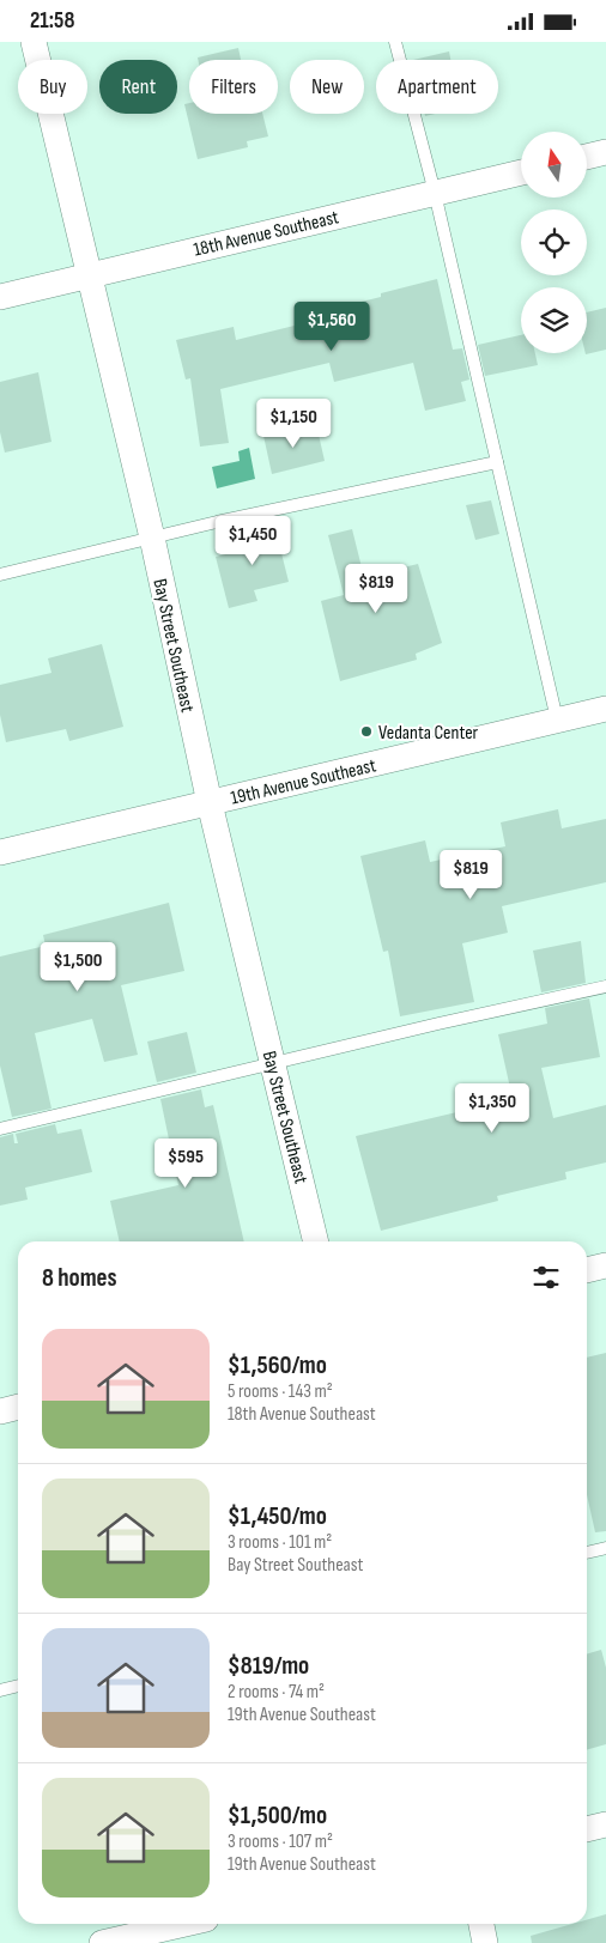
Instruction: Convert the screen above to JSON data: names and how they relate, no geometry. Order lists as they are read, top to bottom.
{
  "streets": {
    "street": ["18th Avenue Southeast", "Bay Street Southeast", "19th Avenue Southeast"]
  },
  "crossings": [
    ["18th Avenue Southeast", "Bay Street Southeast"],
    ["Bay Street Southeast", "19th Avenue Southeast"]
  ],
  "places": ["Vedanta Center"],
  "north": "top",
  "page": {
    "status": "21:58",
    "chip": [
      "Buy",
      "Rent",
      "Filters",
      "New",
      "Apartment"
    ],
    "price": [
      "$1,560",
      "$1,150",
      "$1,450",
      "$819",
      "$819",
      "$1,500",
      "$1,350",
      "$595"
    ],
    "heading": "8 homes",
    "list": [
      {
        "name": "$1,560/mo",
        "note": "5 rooms · 143 m² · 18th Avenue Southeast"
      },
      {
        "name": "$1,450/mo",
        "note": "3 rooms · 101 m² · Bay Street Southeast"
      },
      {
        "name": "$819/mo",
        "note": "2 rooms · 74 m² · 19th Avenue Southeast"
      },
      {
        "name": "$1,500/mo",
        "note": "3 rooms · 107 m² · 19th Avenue Southeast"
      }
    ]
  }
}
